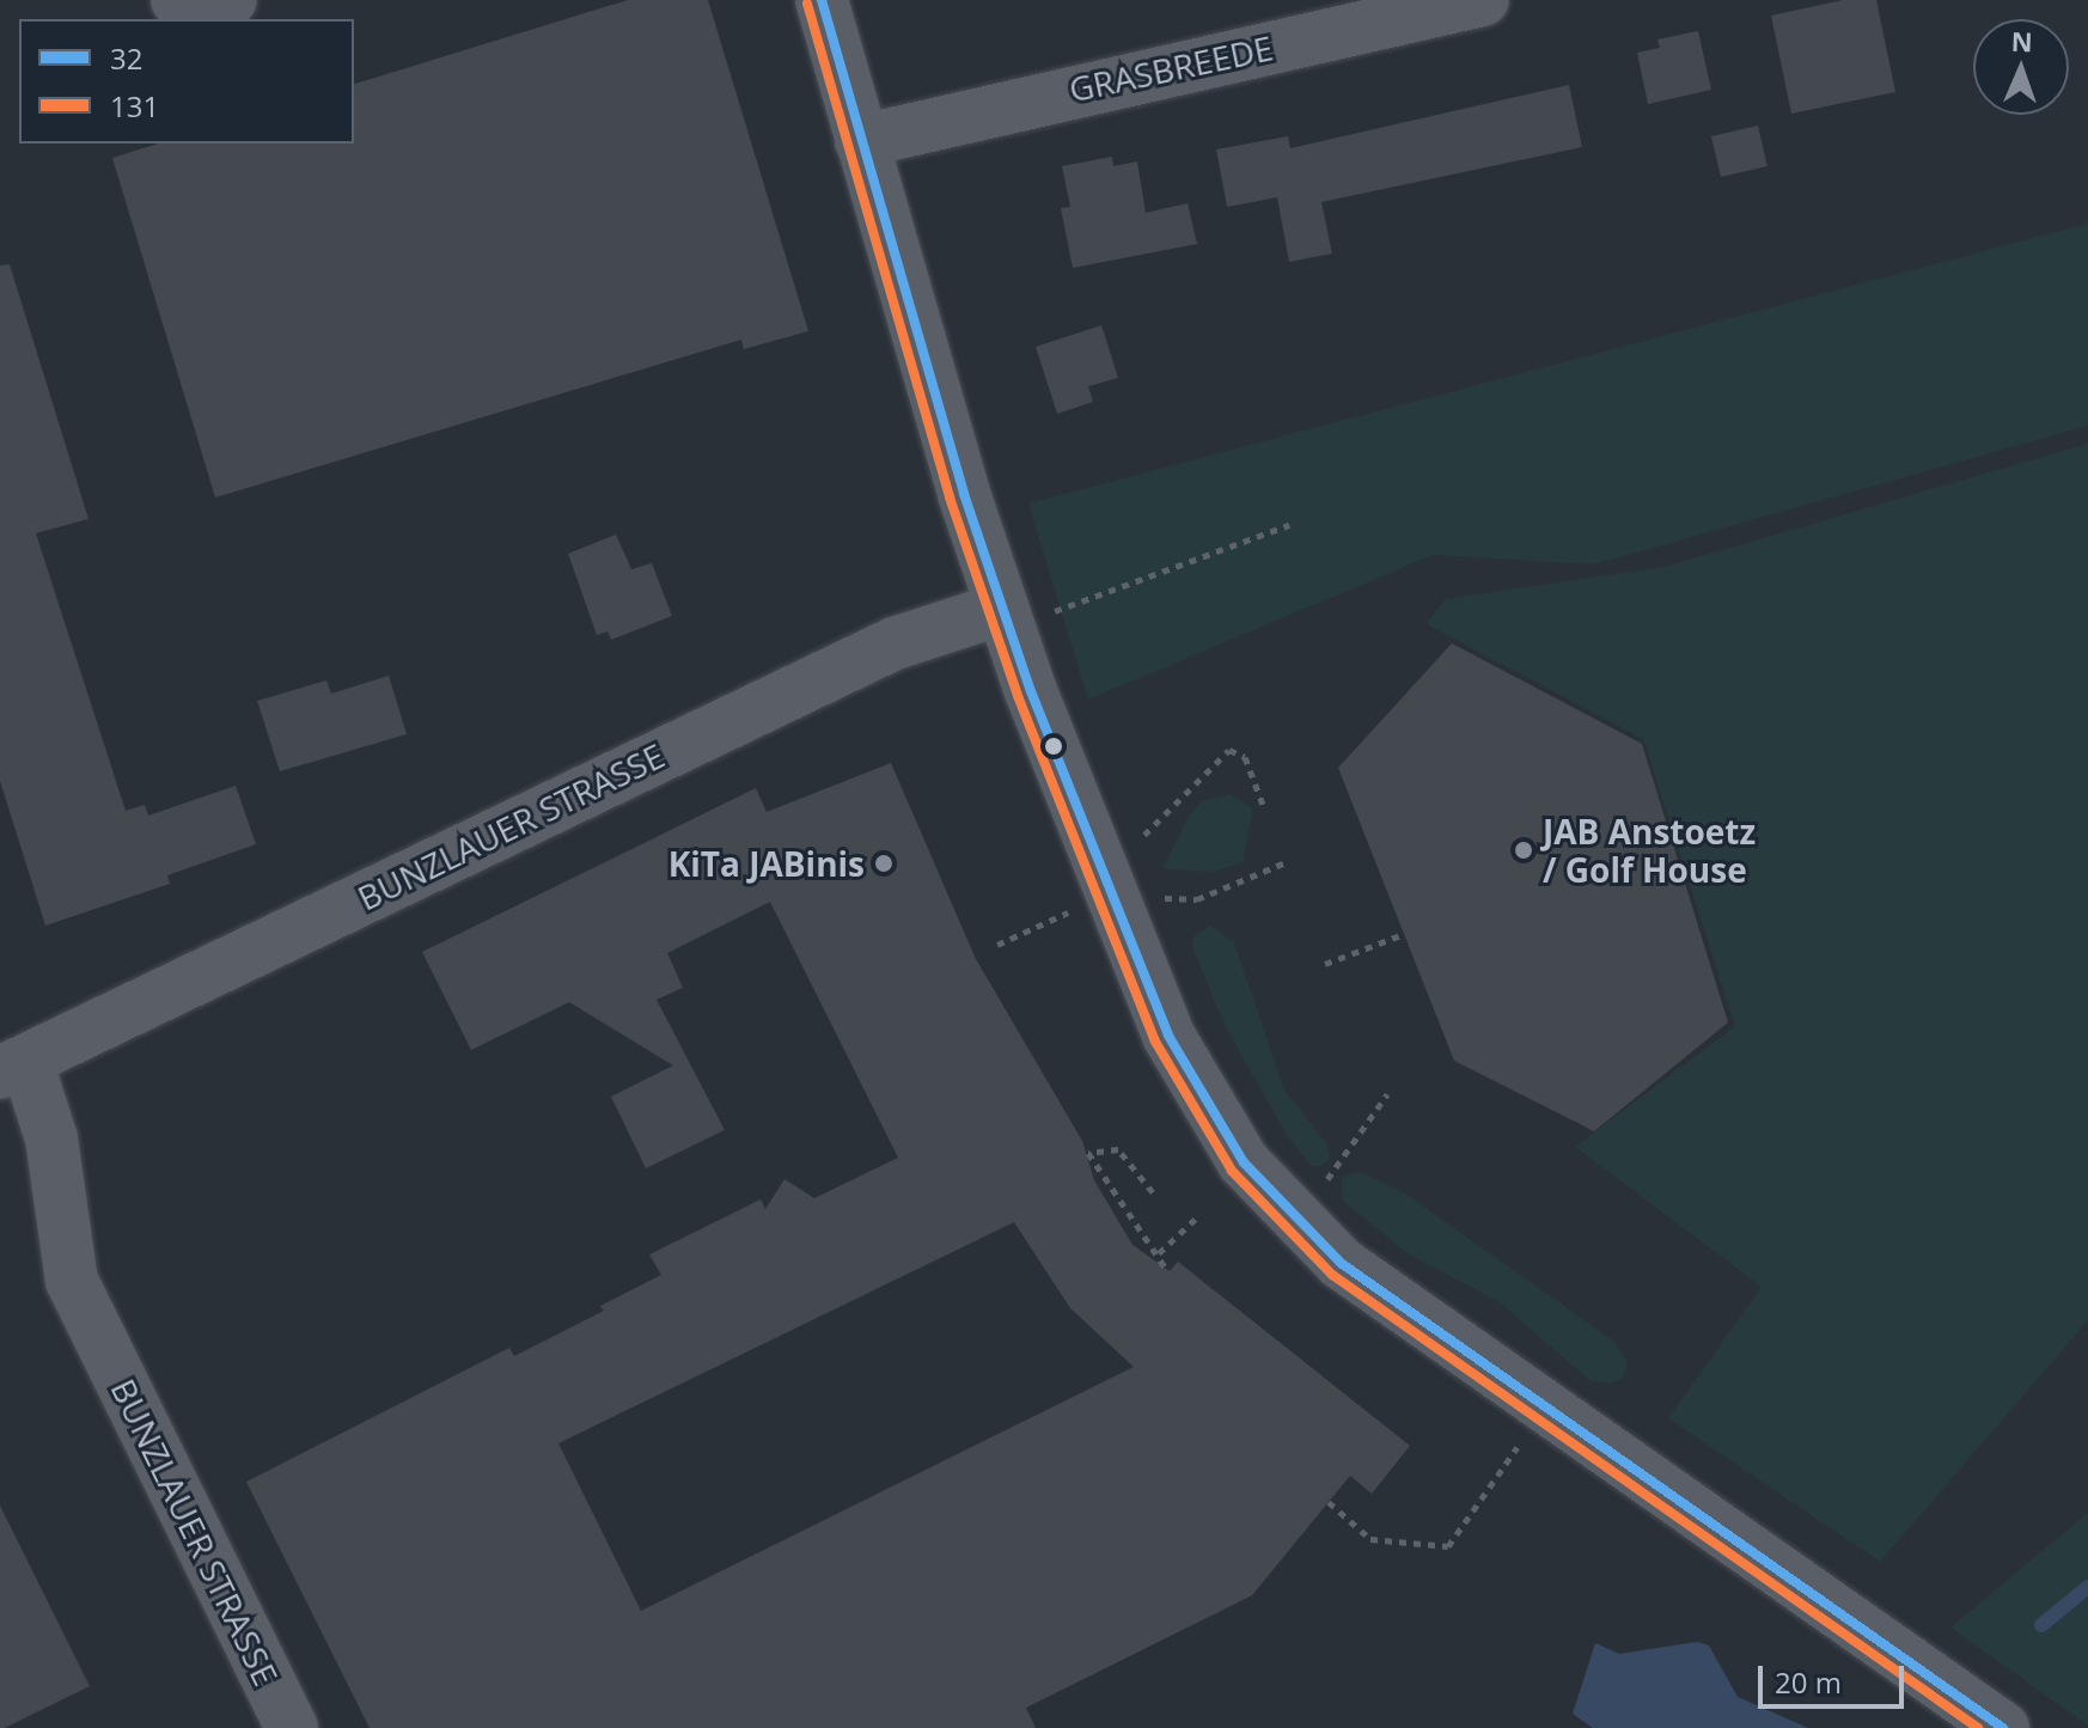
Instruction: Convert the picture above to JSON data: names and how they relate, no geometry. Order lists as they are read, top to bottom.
{
  "streets": {
    "street": ["GRASBREEDE", "BUNZLAUER STRASSE"]
  },
  "places": ["JAB Anstoetz / Golf House", "KiTa JABinis"],
  "lines": ["transit line 32", "transit line 131"],
  "legend": ["32", "131"],
  "scale_bar": "20 m",
  "north": "top"
}
